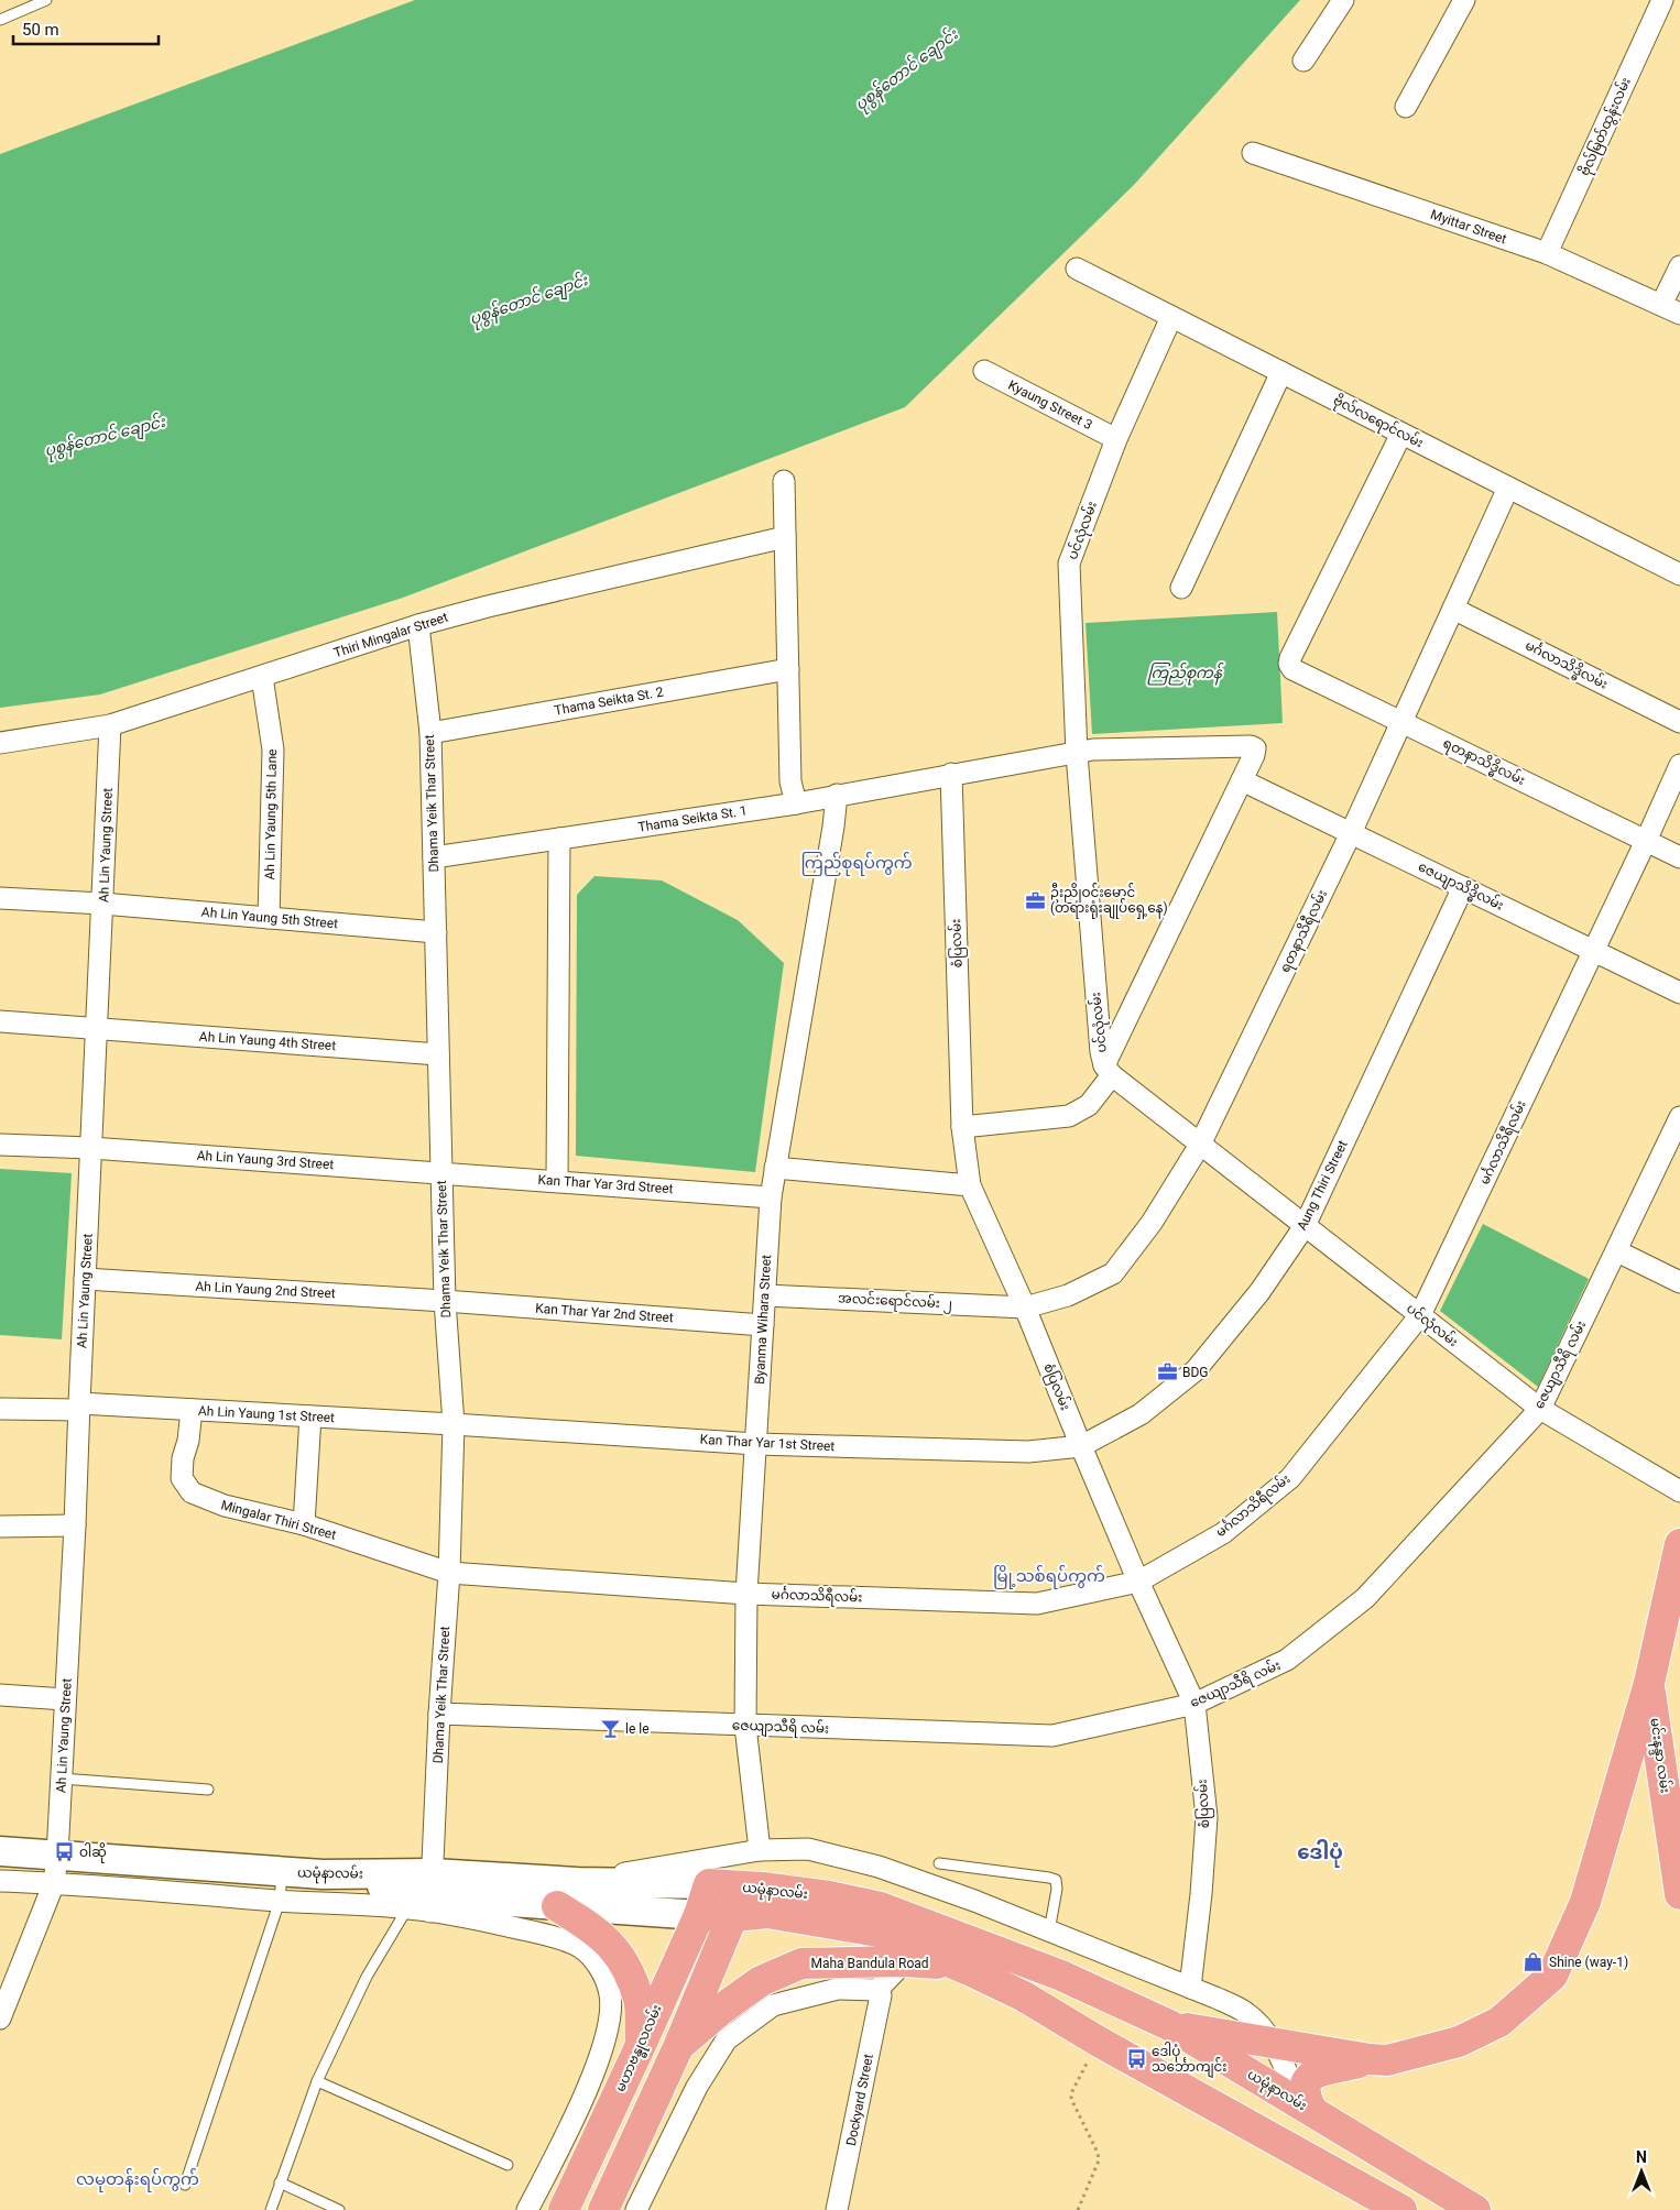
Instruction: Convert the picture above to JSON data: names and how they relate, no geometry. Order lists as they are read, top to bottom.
{
  "streets": {
    "main road": [
      "မင်းနန္ဒာ လမ်း",
      "ယမုံနာလမ်း",
      "Maha Bandula Road",
      "မဟာဗန္ဓုလလမ်း"
    ],
    "street": [
      "ဗိုလ်မြတ်ထွန်းလမ်း",
      "Myittar Street",
      "Kyaung Street 3",
      "ဗိုလ်လရောင်လမ်း",
      "ပင်လုံလမ်း",
      "Thiri Mingalar Street",
      "မင်္ဂလာသိဒ္ဓိလမ်း",
      "Thama Seikta St. 2",
      "ရတနာသိဒ္ဓိလမ်း",
      "Dhama Yeik Thar Street",
      "Ah Lin Yaung 5th Lane",
      "Thama Seikta St. 1",
      "Ah Lin Yaung Street",
      "ဇေယျာသိဒ္ဓိလမ်း",
      "Ah Lin Yaung 5th Street",
      "ရတနာသိရီလမ်း",
      "စံပြလမ်း",
      "Ah Lin Yaung 4th Street",
      "မင်္ဂလာသိရီလမ်း",
      "Ah Lin Yaung 3rd Street",
      "Kan Thar Yar 3rd Street",
      "Aung Thiri Street",
      "Ah Lin Yaung 2nd Street",
      "အလင်းရောင်လမ်း ၂",
      "Kan Thar Yar 2nd Street",
      "Byanma Wihara Street",
      "ဇေယျာသီရိ လမ်း",
      "Ah Lin Yaung 1st Street",
      "Kan Thar Yar 1st Street",
      "Mingalar Thiri Street",
      "Dockyard Street"
    ]
  },
  "crossings": [
    ["ဗိုလ်မြတ်ထွန်းလမ်း", "Myittar Street"],
    ["Kyaung Street 3", "ပင်လုံလမ်း"],
    ["ဗိုလ်လရောင်လမ်း", "ပင်လုံလမ်း"],
    ["ဗိုလ်လရောင်လမ်း", "ရတနာသိဒ္ဓိလမ်း"],
    ["ဗိုလ်လရောင်လမ်း", "ရတနာသိရီလမ်း"],
    ["ပင်လုံလမ်း", "Thama Seikta St. 1"],
    ["ပင်လုံလမ်း", "ရတနာသိရီလမ်း"],
    ["ပင်လုံလမ်း", "မင်္ဂလာသိရီလမ်း"],
    ["ပင်လုံလမ်း", "Aung Thiri Street"],
    ["ပင်လုံလမ်း", "ဇေယျာသီရိ လမ်း"],
    ["Thiri Mingalar Street", "Dhama Yeik Thar Street"],
    ["Thiri Mingalar Street", "Ah Lin Yaung 5th Lane"],
    ["Thiri Mingalar Street", "Ah Lin Yaung Street"],
    ["မင်္ဂလာသိဒ္ဓိလမ်း", "ရတနာသိရီလမ်း"],
    ["Thama Seikta St. 2", "Dhama Yeik Thar Street"],
    ["ရတနာသိဒ္ဓိလမ်း", "ရတနာသိရီလမ်း"],
    ["ရတနာသိဒ္ဓိလမ်း", "မင်္ဂလာသိရီလမ်း"],
    ["Dhama Yeik Thar Street", "Thama Seikta St. 1"],
    ["Dhama Yeik Thar Street", "Ah Lin Yaung 5th Street"],
    ["Dhama Yeik Thar Street", "Ah Lin Yaung 4th Street"],
    ["Dhama Yeik Thar Street", "မင်္ဂလာသိရီလမ်း"],
    ["Dhama Yeik Thar Street", "Ah Lin Yaung 3rd Street"],
    ["Dhama Yeik Thar Street", "Kan Thar Yar 3rd Street"],
    ["Dhama Yeik Thar Street", "Ah Lin Yaung 2nd Street"],
    ["Dhama Yeik Thar Street", "Kan Thar Yar 2nd Street"],
    ["Dhama Yeik Thar Street", "ဇေယျာသီရိ လမ်း"],
    ["Dhama Yeik Thar Street", "Ah Lin Yaung 1st Street"],
    ["Dhama Yeik Thar Street", "Kan Thar Yar 1st Street"],
    ["Dhama Yeik Thar Street", "Mingalar Thiri Street"],
    ["Dhama Yeik Thar Street", "ယမုံနာလမ်း"],
    ["Ah Lin Yaung 5th Lane", "Ah Lin Yaung 5th Street"],
    ["Thama Seikta St. 1", "ဇေယျာသိဒ္ဓိလမ်း"],
    ["Thama Seikta St. 1", "စံပြလမ်း"],
    ["Thama Seikta St. 1", "Byanma Wihara Street"],
    ["Ah Lin Yaung Street", "Ah Lin Yaung 5th Street"],
    ["Ah Lin Yaung Street", "Ah Lin Yaung 4th Street"],
    ["Ah Lin Yaung Street", "Ah Lin Yaung 3rd Street"],
    ["Ah Lin Yaung Street", "Ah Lin Yaung 2nd Street"],
    ["Ah Lin Yaung Street", "Ah Lin Yaung 1st Street"],
    ["Ah Lin Yaung Street", "ယမုံနာလမ်း"],
    ["ဇေယျာသိဒ္ဓိလမ်း", "ရတနာသိရီလမ်း"],
    ["ဇေယျာသိဒ္ဓိလမ်း", "မင်္ဂလာသိရီလမ်း"],
    ["ဇေယျာသိဒ္ဓိလမ်း", "Aung Thiri Street"],
    ["ရတနာသိရီလမ်း", "စံပြလမ်း"],
    ["ရတနာသိရီလမ်း", "အလင်းရောင်လမ်း ၂"],
    ["စံပြလမ်း", "မင်္ဂလာသိရီလမ်း"],
    ["စံပြလမ်း", "Aung Thiri Street"],
    ["စံပြလမ်း", "အလင်းရောင်လမ်း ၂"],
    ["စံပြလမ်း", "ဇေယျာသီရိ လမ်း"],
    ["စံပြလမ်း", "Kan Thar Yar 1st Street"],
    ["မင်္ဂလာသိရီလမ်း", "Byanma Wihara Street"],
    ["မင်္ဂလာသိရီလမ်း", "Mingalar Thiri Street"],
    ["Ah Lin Yaung 3rd Street", "Kan Thar Yar 3rd Street"],
    ["Kan Thar Yar 3rd Street", "Byanma Wihara Street"],
    ["Aung Thiri Street", "Kan Thar Yar 1st Street"],
    ["Ah Lin Yaung 2nd Street", "Kan Thar Yar 2nd Street"],
    ["အလင်းရောင်လမ်း ၂", "Byanma Wihara Street"],
    ["Kan Thar Yar 2nd Street", "Byanma Wihara Street"],
    ["Byanma Wihara Street", "ဇေယျာသီရိ လမ်း"],
    ["Byanma Wihara Street", "Kan Thar Yar 1st Street"],
    ["Ah Lin Yaung 1st Street", "Kan Thar Yar 1st Street"],
    ["Ah Lin Yaung 1st Street", "Mingalar Thiri Street"],
    ["ယမုံနာလမ်း", "Maha Bandula Road"],
    ["ယမုံနာလမ်း", "မဟာဗန္ဓုလလမ်း"]
  ],
  "districts": [
    "ကြည်စုရပ်ကွက်",
    "မြို့သစ်ရပ်ကွက်",
    "ဒေါပုံ",
    "လမုတန်းရပ်ကွက်"
  ],
  "water": ["ပုစွန်တောင် ချောင်း", "ကြည်စုကန်"],
  "places": {
    "office": ["ဦးညိုဝင်းမောင် (တရားရုံးချုပ်ရှေ့နေ)", "BDG"],
    "bar": ["le le"],
    "bus stop": ["ဝါဆို", "ဒေါပုံ သင်္ဘောကျင်း"],
    "shop": ["Shine (way-1)"]
  },
  "scale_bar": "50 m",
  "north": "top"
}
